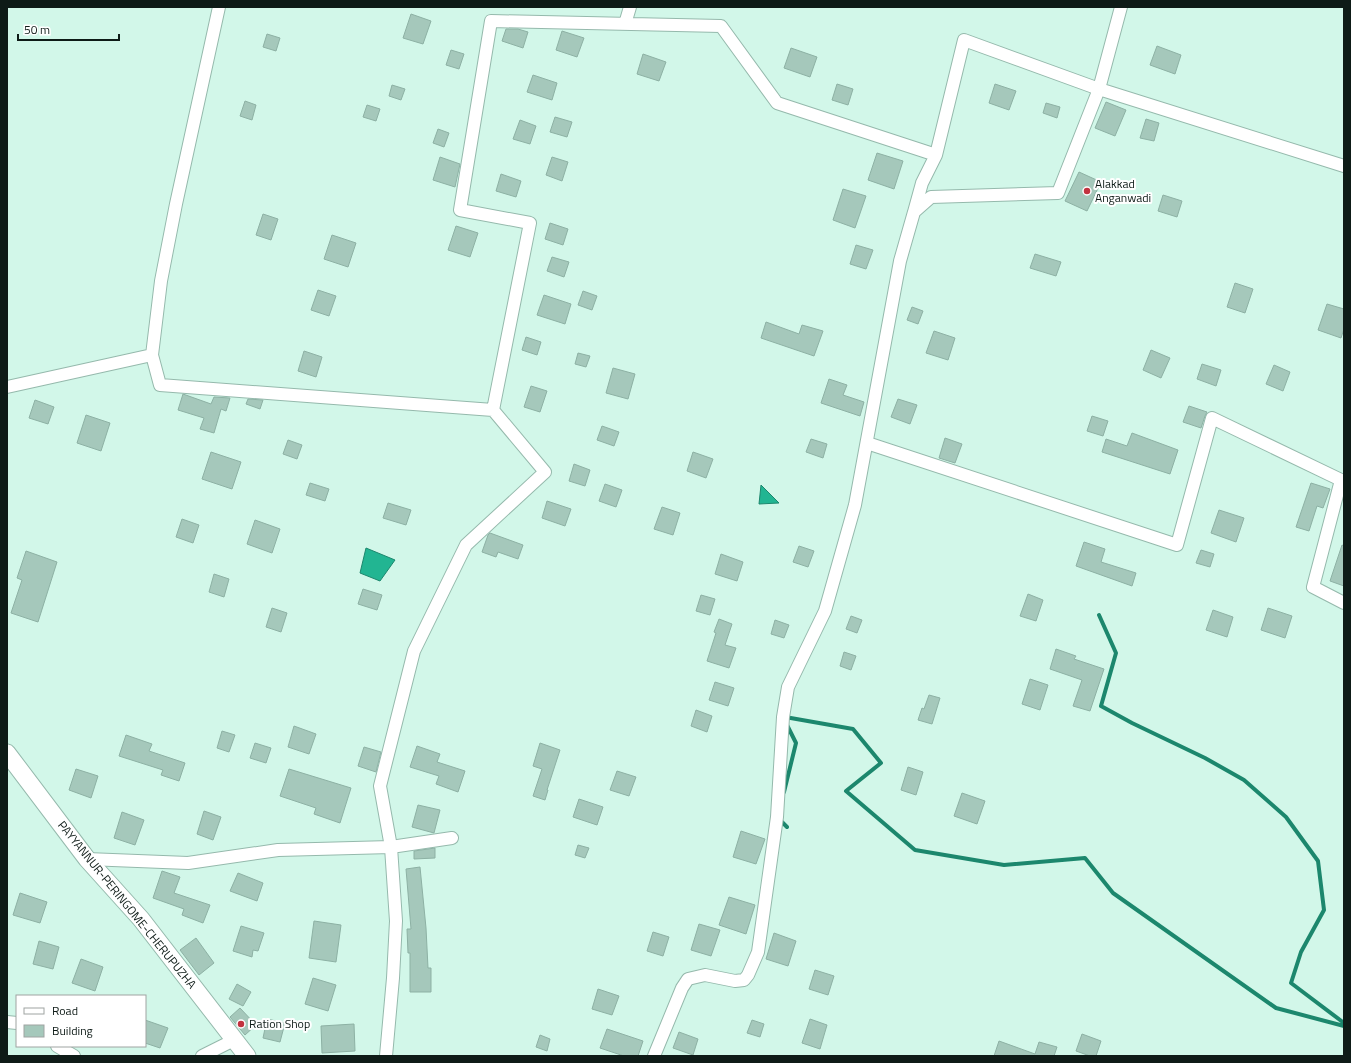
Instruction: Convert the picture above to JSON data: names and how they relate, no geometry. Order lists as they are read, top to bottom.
{
  "streets": {
    "main road": ["PAYYANNUR-PERINGOME-CHERUPUZHA"]
  },
  "places": ["Alakkad Anganwadi", "Ration Shop"],
  "legend": ["Road", "Building"],
  "scale_bar": "50 m"
}
